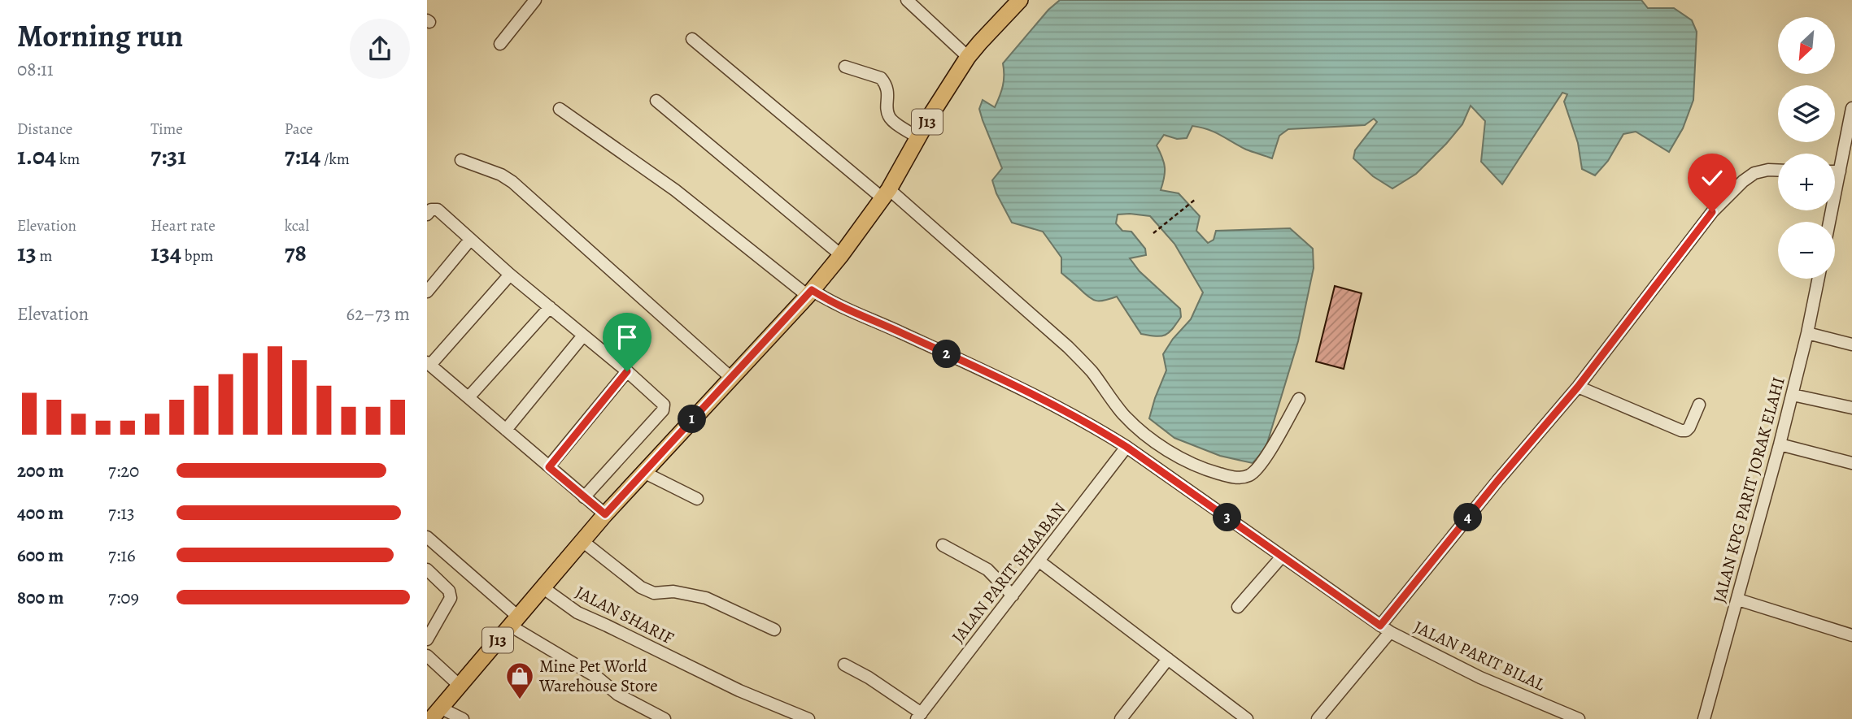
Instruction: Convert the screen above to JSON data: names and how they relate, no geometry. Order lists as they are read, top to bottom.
{
  "streets": {
    "main road": ["J13"],
    "street": [
      "JALAN KPG PARIT JORAK ELAHI",
      "JALAN PARIT SHAABAN",
      "JALAN SHARIF",
      "JALAN PARIT BILAL"
    ]
  },
  "crossings": [
    ["J13", "JALAN SHARIF"],
    ["J13", "JALAN PARIT BILAL"],
    ["JALAN PARIT SHAABAN", "JALAN PARIT BILAL"]
  ],
  "places": {
    "shop": ["Mine Pet World Warehouse Store"]
  },
  "north": "bottom left",
  "page": {
    "heading": ["Morning run", "08:11"],
    "map_buttons": ["+", "−"],
    "stats": [
      ["Distance", "1.04 km"],
      ["Time", "7:31"],
      ["Pace", "7:14 /km"],
      ["Elevation", "13 m"],
      ["Heart rate", "134 bpm"],
      ["kcal", "78"]
    ],
    "chart": ["Elevation", "62–73 m"],
    "pins": [
      "2",
      "1",
      "3",
      "4"
    ],
    "list": [
      {
        "name": "200 m",
        "note": "7:20"
      },
      {
        "name": "400 m",
        "note": "7:13"
      },
      {
        "name": "600 m",
        "note": "7:16"
      },
      {
        "name": "800 m",
        "note": "7:09"
      }
    ]
  }
}
